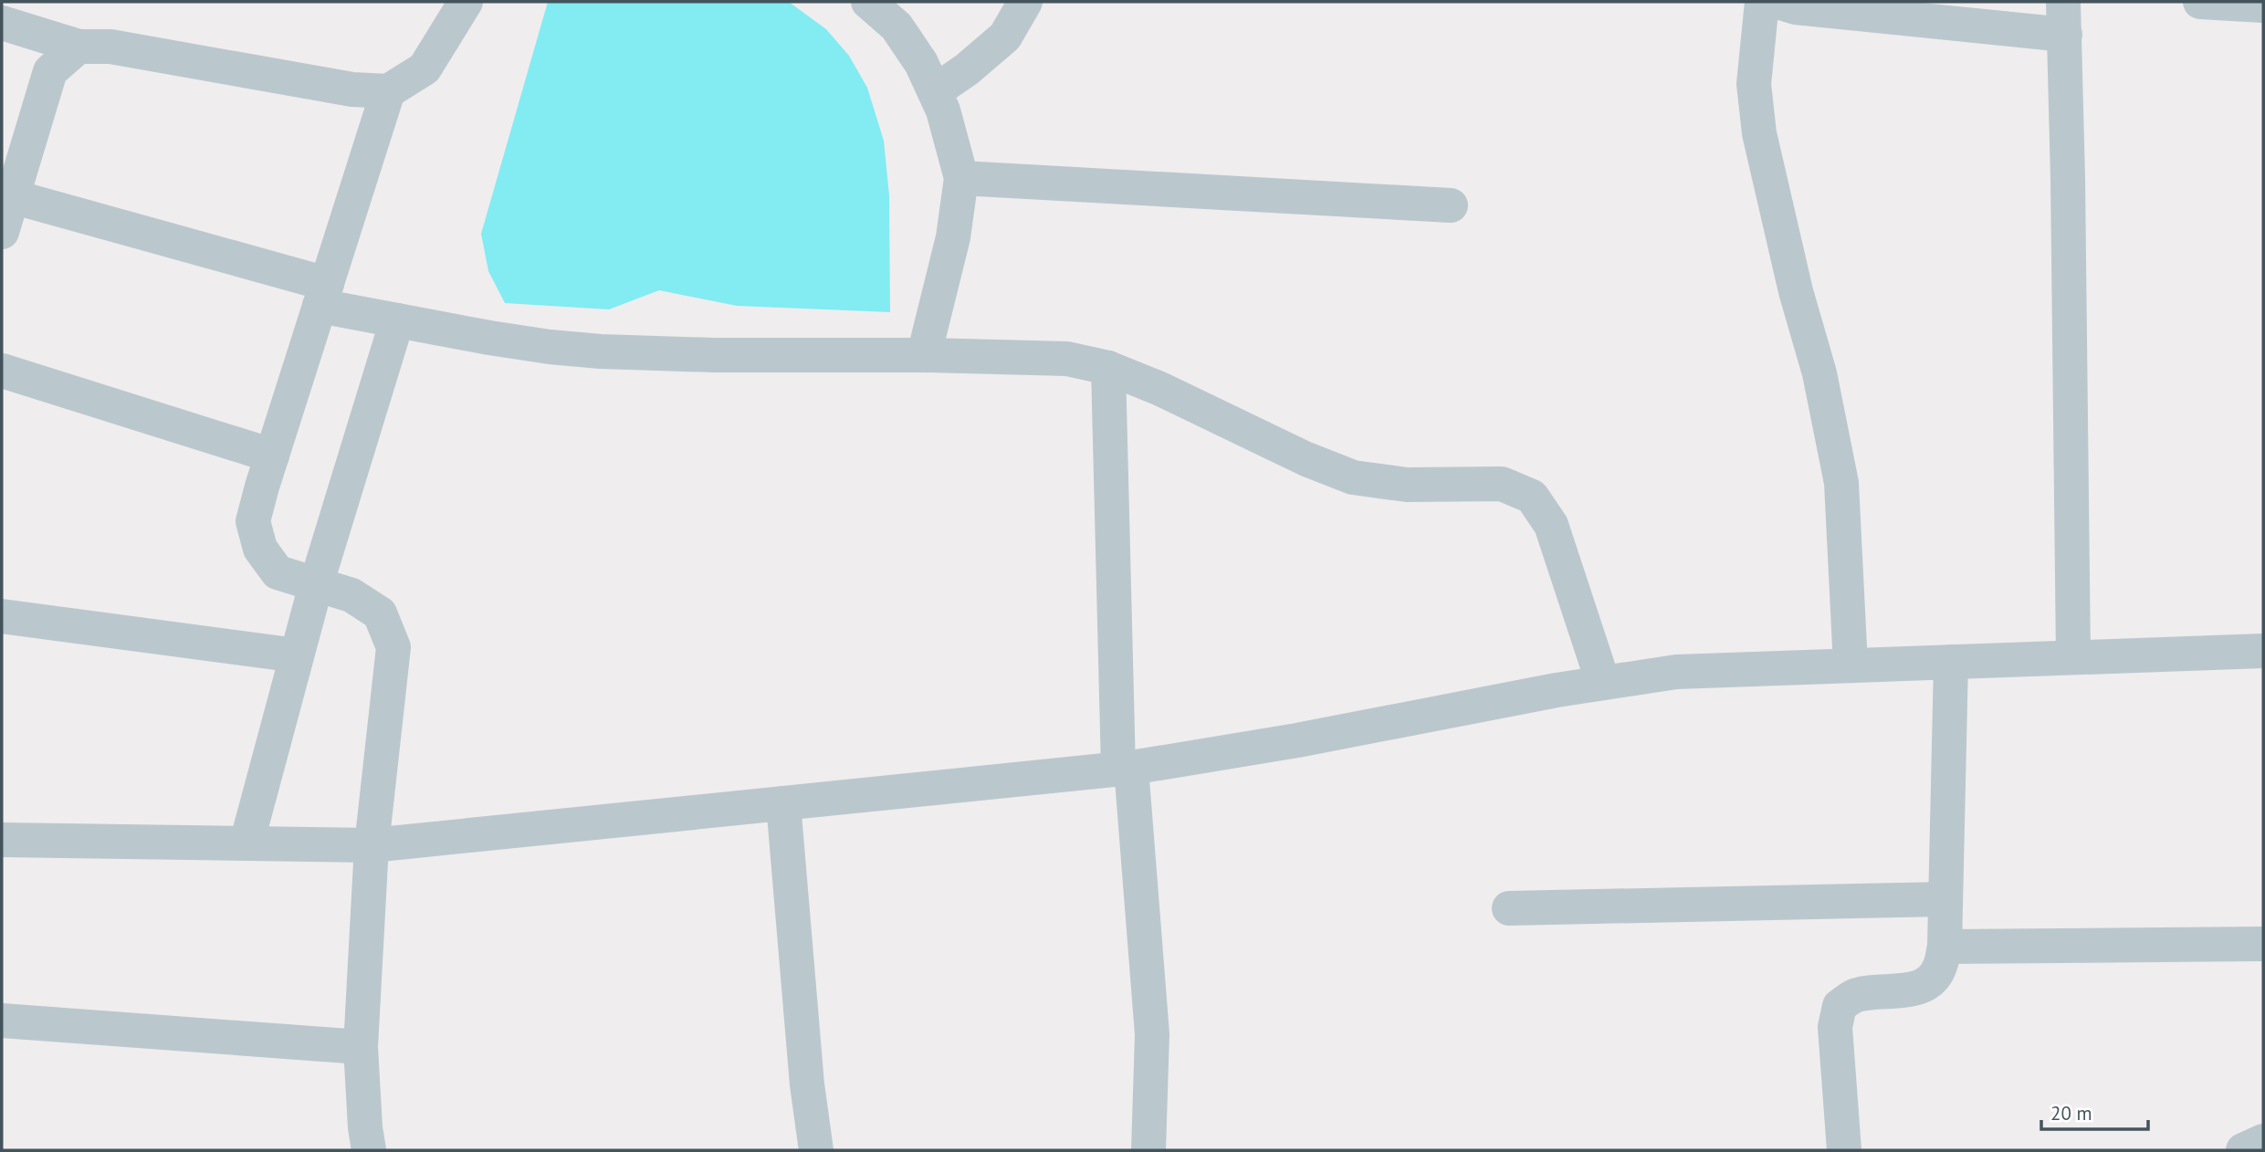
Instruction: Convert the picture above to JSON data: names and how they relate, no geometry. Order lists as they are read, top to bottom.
{
  "scale_bar": "20 m"
}
